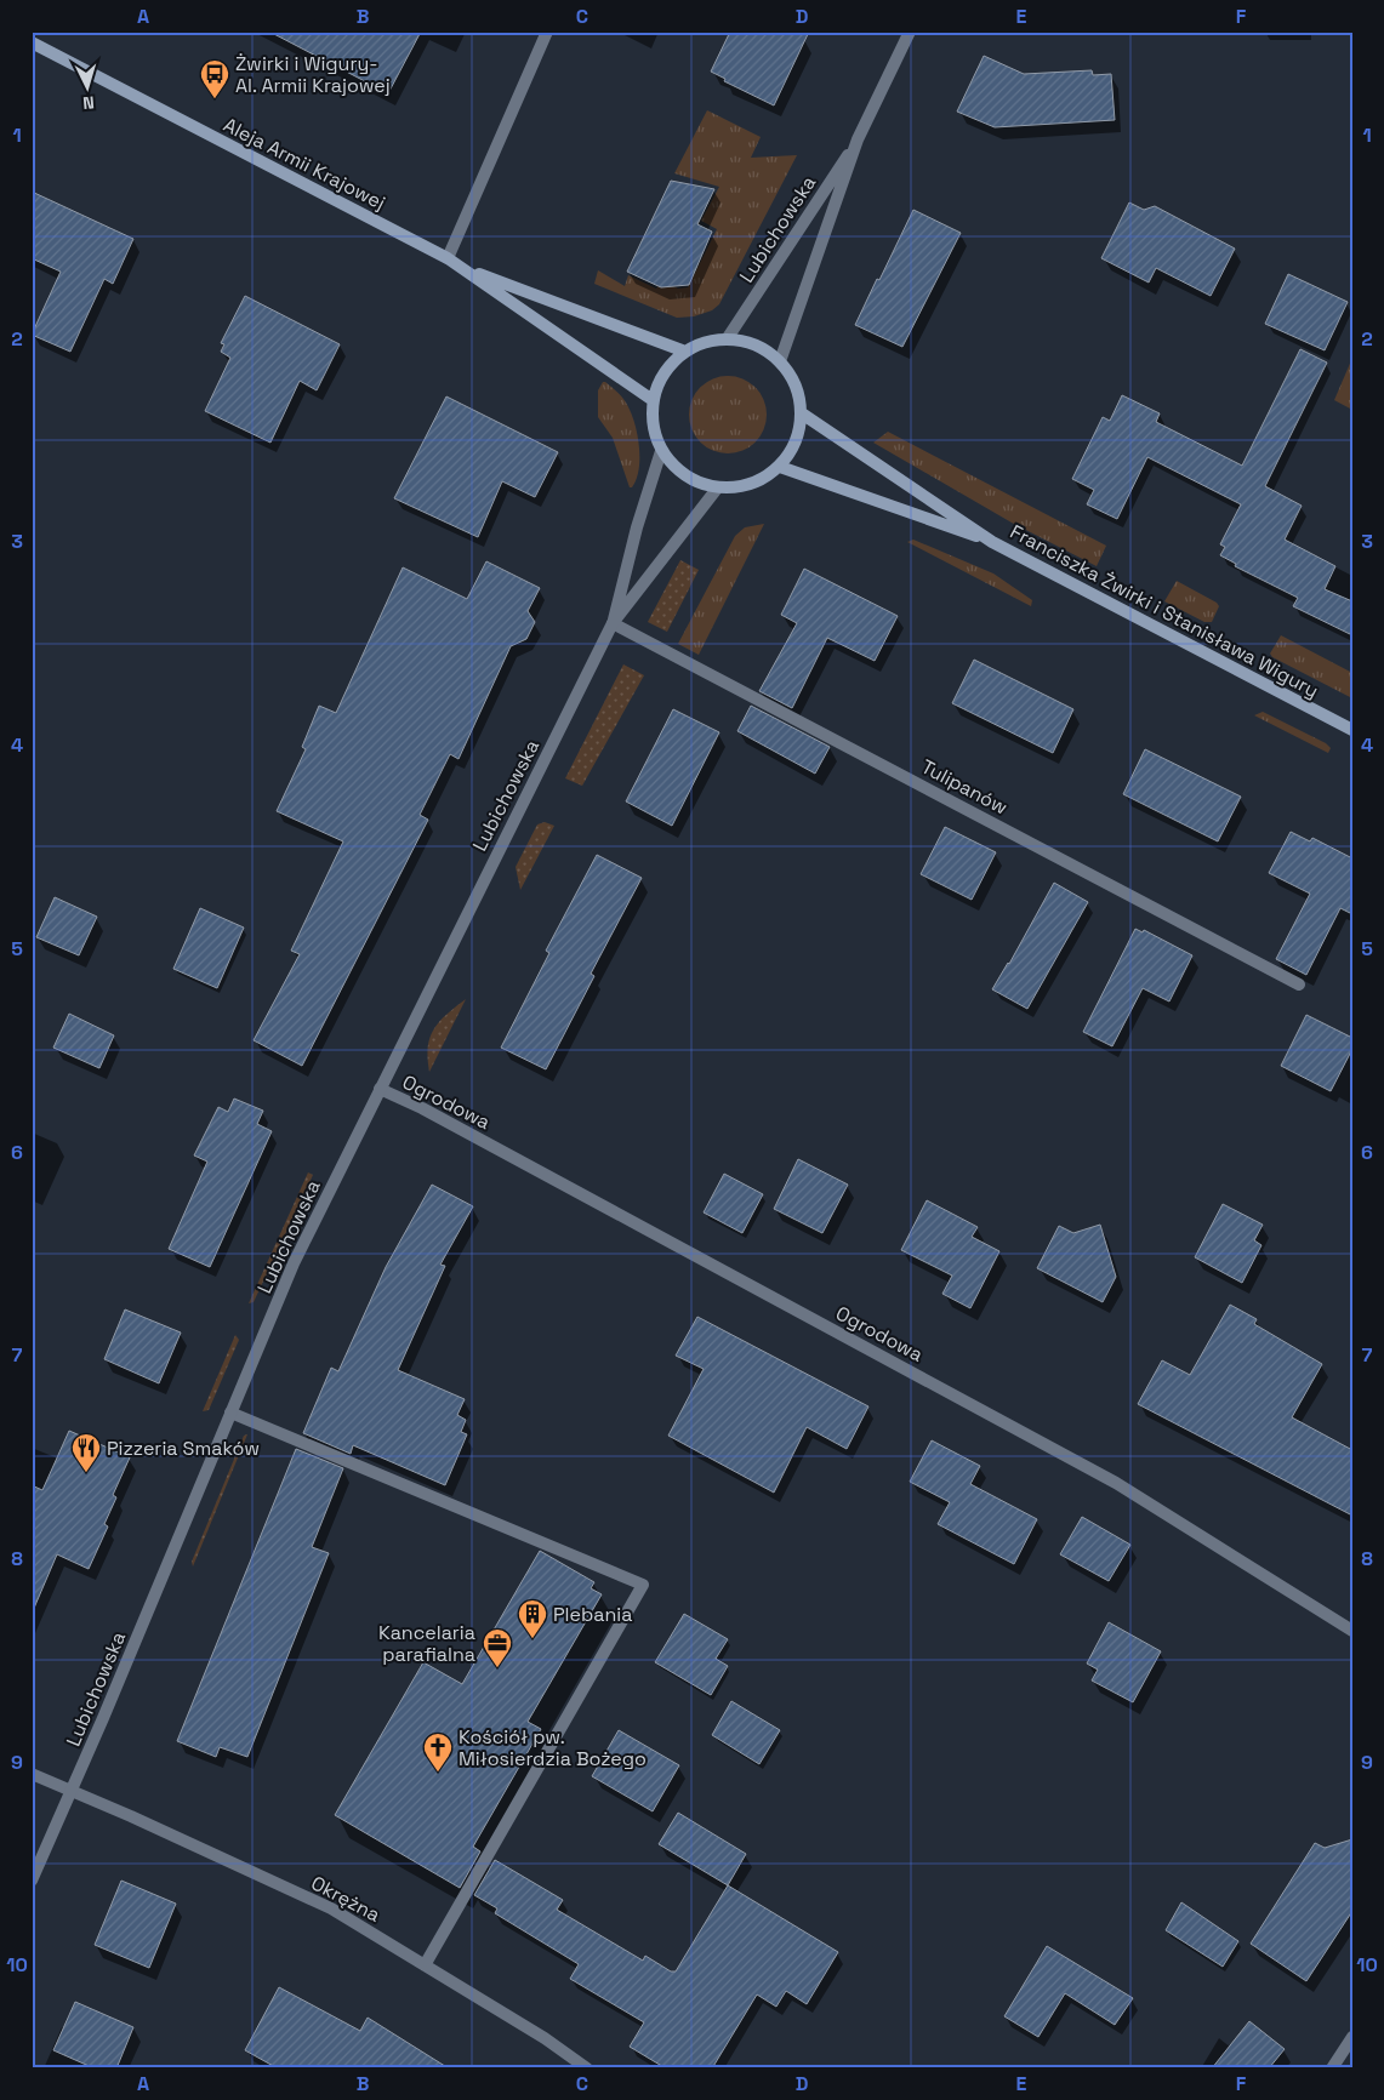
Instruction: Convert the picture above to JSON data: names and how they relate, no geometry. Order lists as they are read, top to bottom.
{
  "streets": {
    "main road": ["Aleja Armii Krajowej", "Franciszka Żwirki i Stanisława Wigury"],
    "street": [
      "Lubichowska",
      "Tulipanów",
      "Ogrodowa",
      "Okrężna"
    ]
  },
  "crossings": [
    ["Aleja Armii Krajowej", "Lubichowska"],
    ["Aleja Armii Krajowej", "Franciszka Żwirki i Stanisława Wigury"],
    ["Lubichowska", "Franciszka Żwirki i Stanisława Wigury"],
    ["Lubichowska", "Tulipanów"],
    ["Lubichowska", "Ogrodowa"],
    ["Lubichowska", "Okrężna"]
  ],
  "places": {
    "bus stop": ["Żwirki i Wigury- Al. Armii Krajowej"],
    "restaurant": ["Pizzeria Smaków"],
    "building": ["Plebania"],
    "office": ["Kancelaria parafialna"],
    "church": ["Kościół pw. Miłosierdzia Bożego"]
  },
  "north": "bottom",
  "grid": {
    "columns": [
      "A",
      "B",
      "C",
      "D",
      "E",
      "F"
    ],
    "rows": [
      "1",
      "2",
      "3",
      "4",
      "5",
      "6",
      "7",
      "8",
      "9",
      "10"
    ]
  }
}
